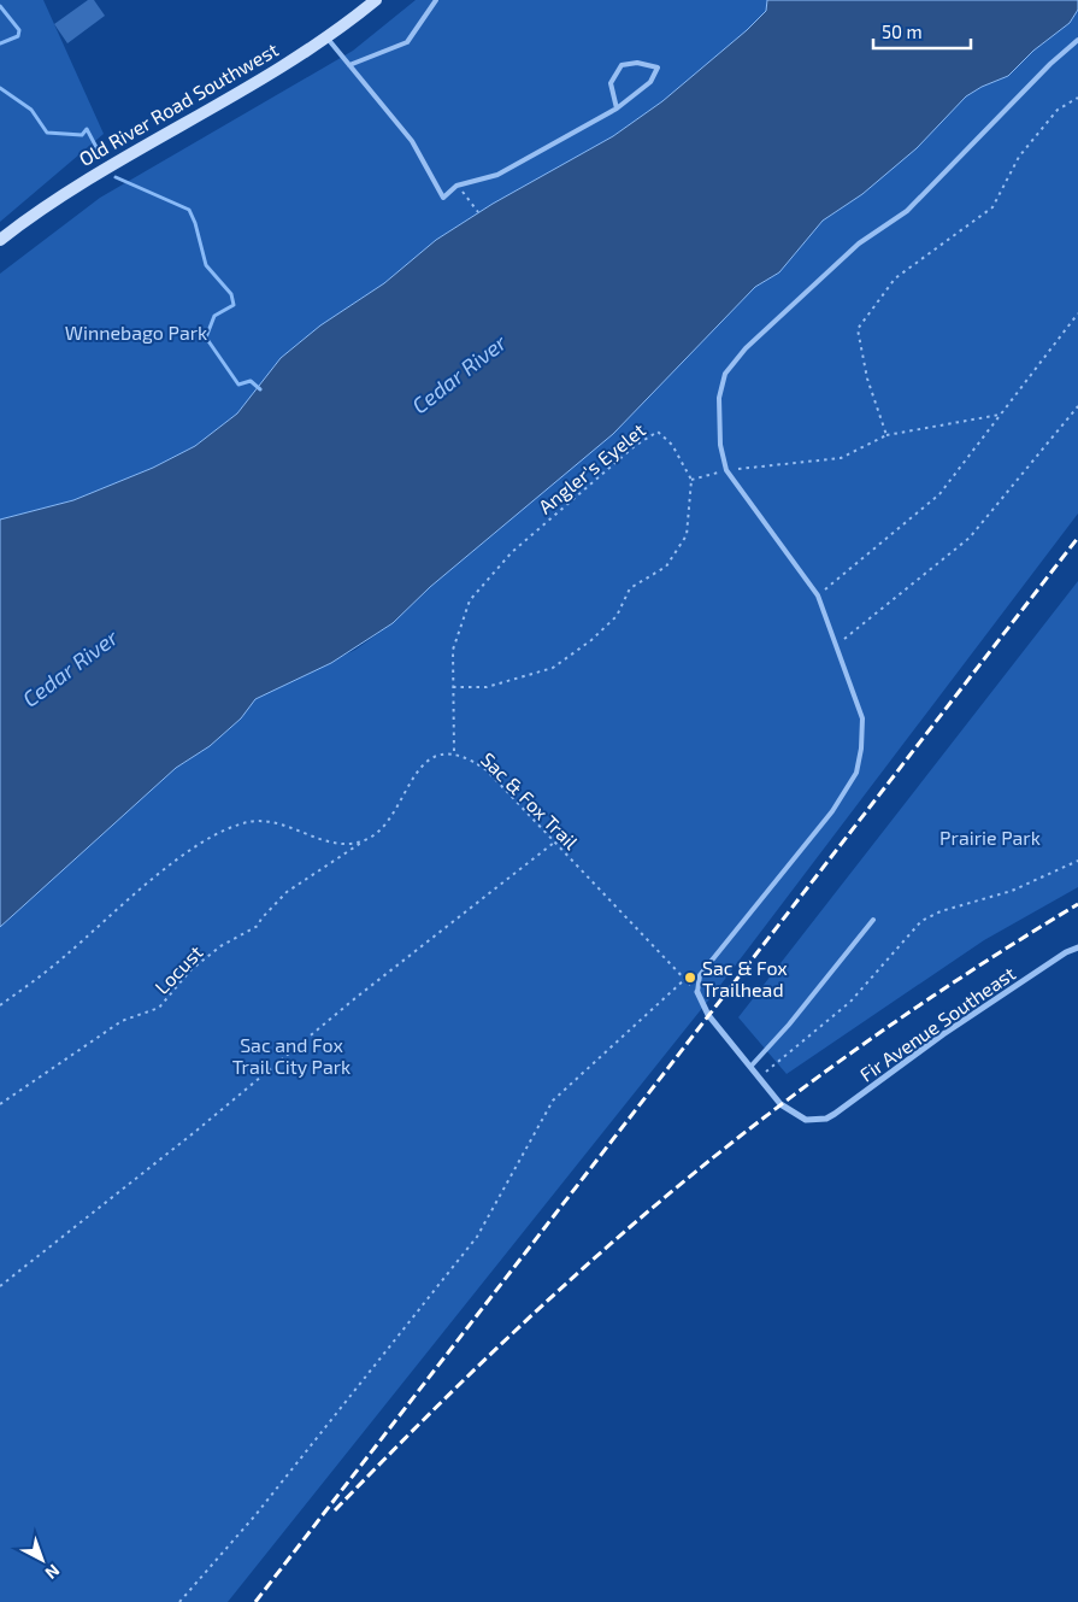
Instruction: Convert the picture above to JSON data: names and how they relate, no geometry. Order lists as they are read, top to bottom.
{
  "streets": {
    "street": ["Old River Road Southwest", "Fir Avenue Southeast"],
    "path": ["Angler's Eyelet", "Sac & Fox Trail", "Locust"]
  },
  "crossings": [
    ["Angler's Eyelet", "Sac & Fox Trail"],
    ["Sac & Fox Trail", "Locust"]
  ],
  "water": ["Cedar River"],
  "parks": ["Winnebago Park", "Prairie Park", "Sac and Fox Trail City Park"],
  "places": ["Sac & Fox Trailhead"],
  "scale_bar": "50 m",
  "north": "bottom right"
}
